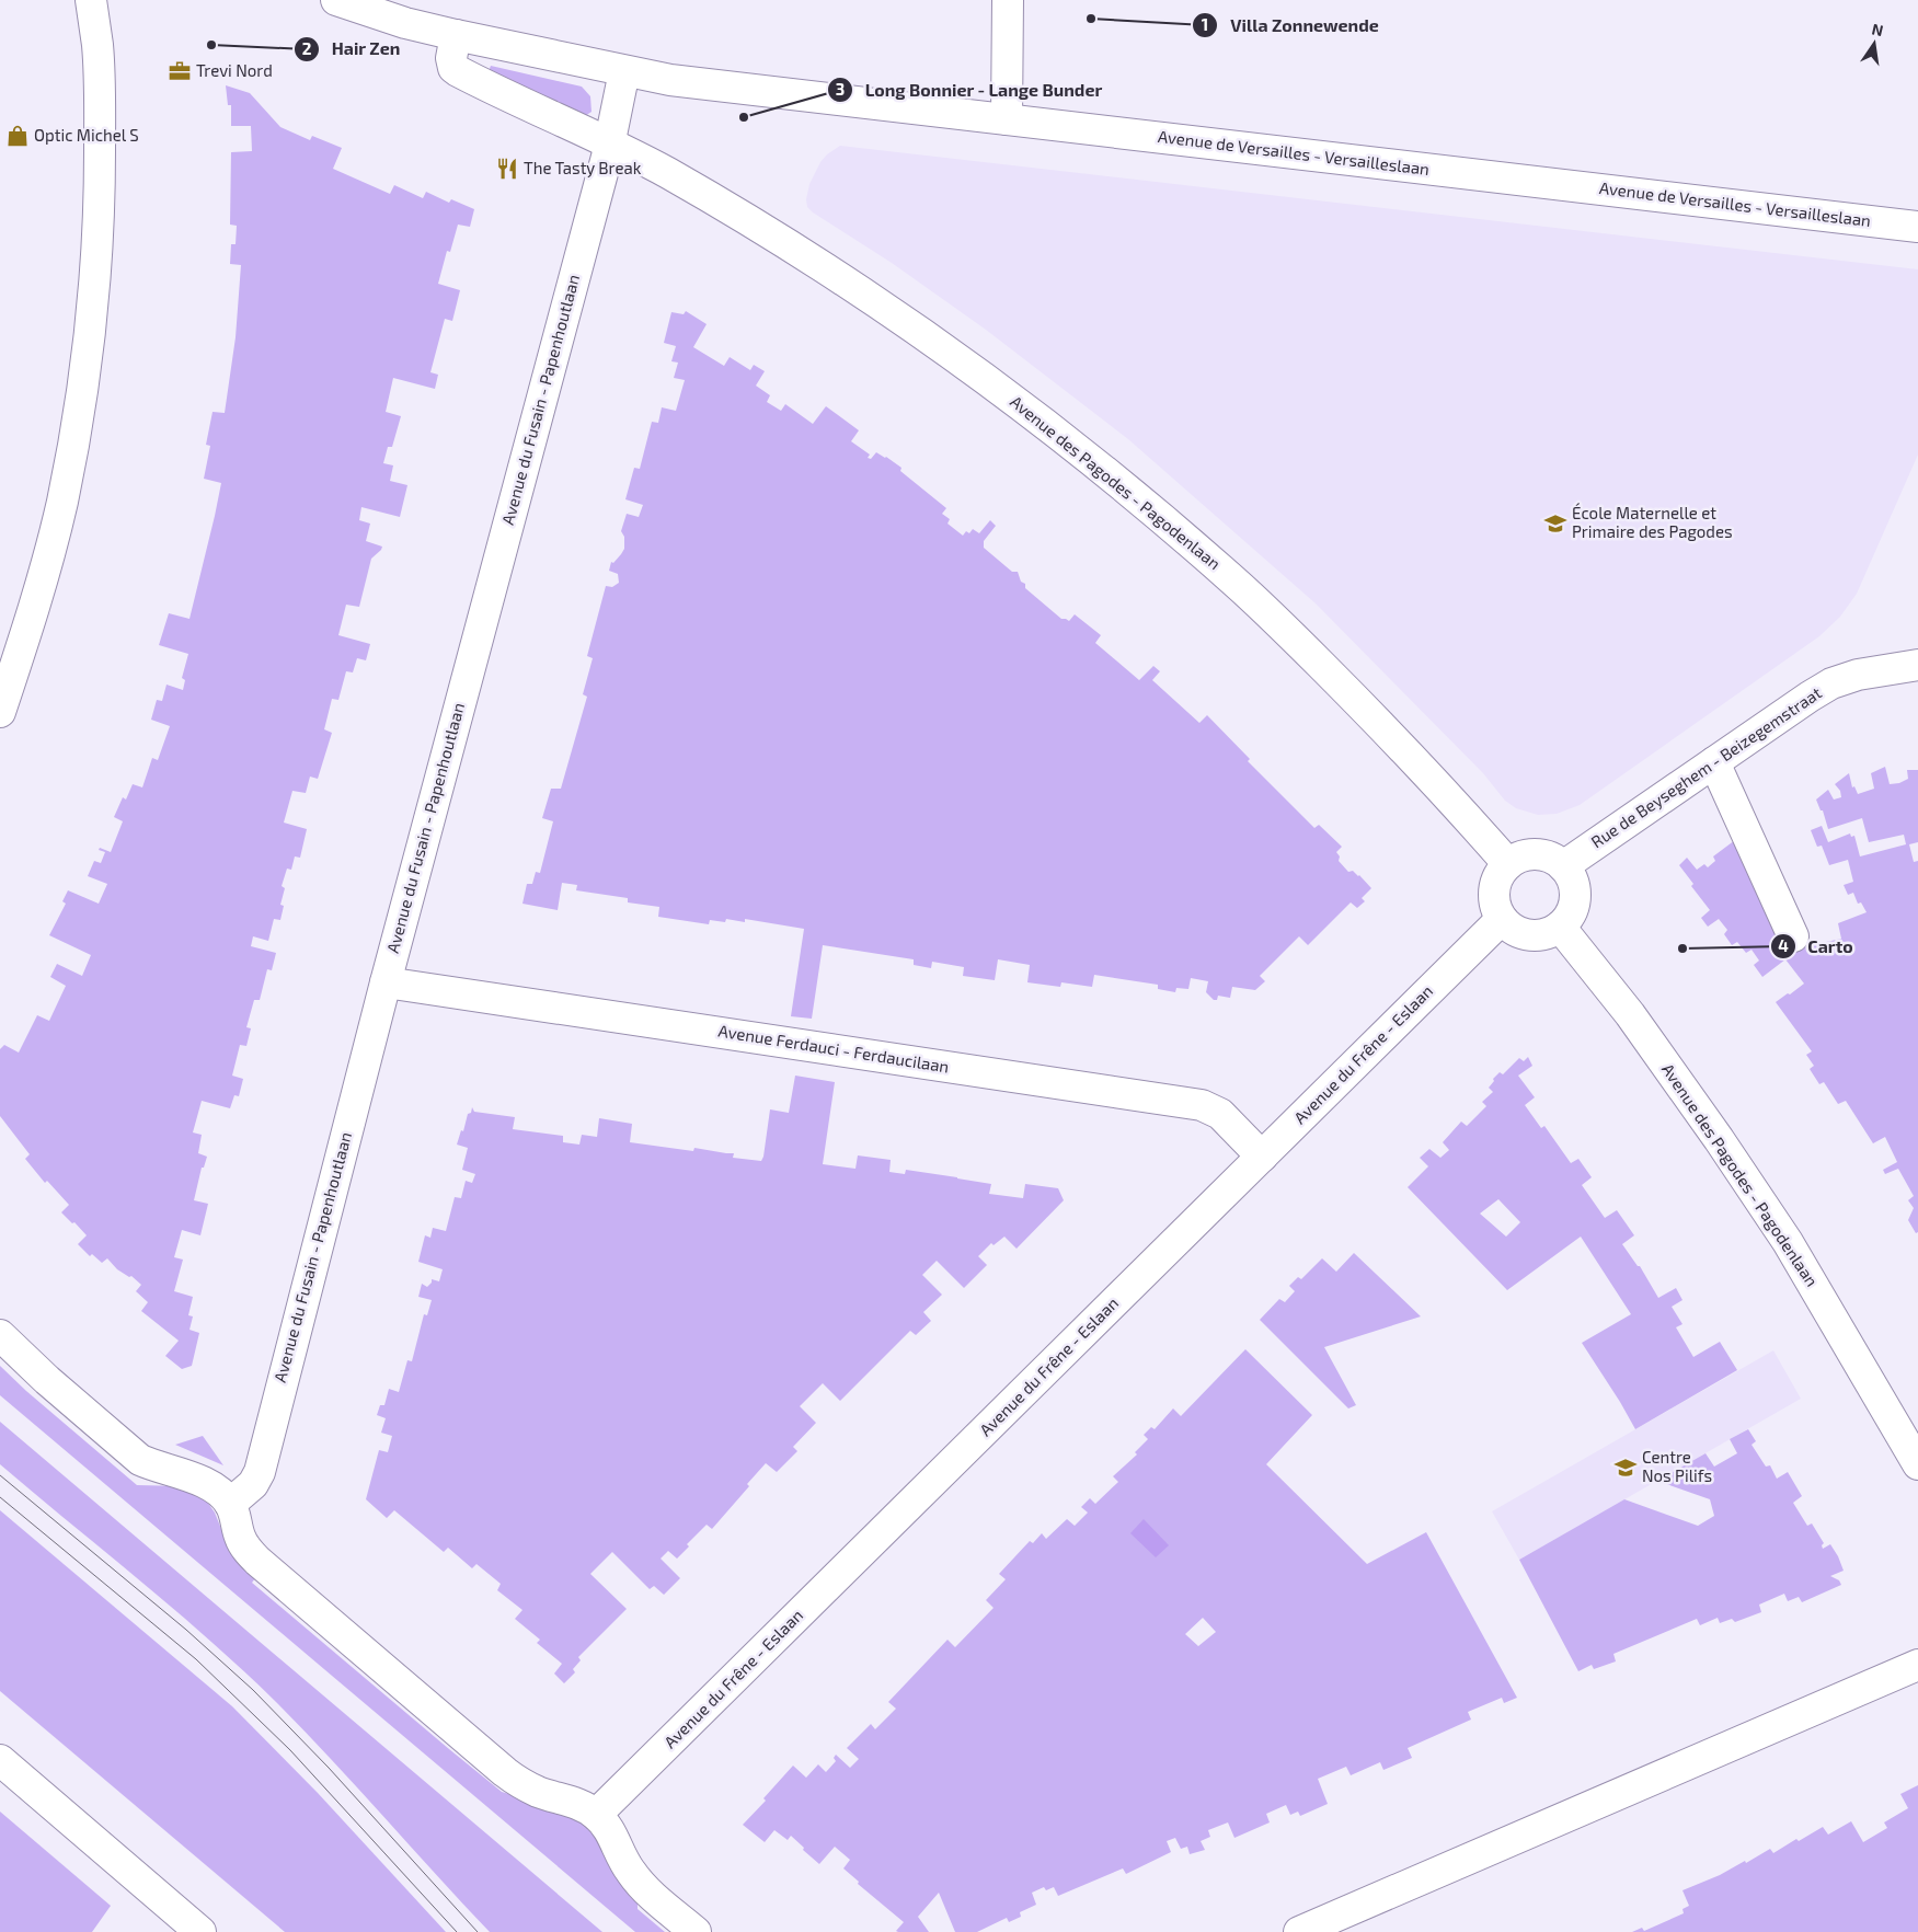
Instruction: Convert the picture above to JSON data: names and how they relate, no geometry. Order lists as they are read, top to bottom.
{
  "streets": {
    "street": [
      "Avenue de Versailles - Versailleslaan",
      "Avenue du Fusain - Papenhoutlaan",
      "Avenue des Pagodes - Pagodenlaan",
      "Rue de Beyseghem - Beizegemstraat",
      "Avenue Ferdauci - Ferdaucilaan",
      "Avenue du Frêne - Eslaan"
    ]
  },
  "crossings": [
    ["Avenue de Versailles - Versailleslaan", "Avenue du Fusain - Papenhoutlaan"],
    ["Avenue du Fusain - Papenhoutlaan", "Avenue des Pagodes - Pagodenlaan"],
    ["Avenue du Fusain - Papenhoutlaan", "Avenue Ferdauci - Ferdaucilaan"],
    ["Avenue des Pagodes - Pagodenlaan", "Rue de Beyseghem - Beizegemstraat"],
    ["Avenue des Pagodes - Pagodenlaan", "Avenue du Frêne - Eslaan"],
    ["Rue de Beyseghem - Beizegemstraat", "Avenue du Frêne - Eslaan"],
    ["Avenue Ferdauci - Ferdaucilaan", "Avenue du Frêne - Eslaan"]
  ],
  "places": {
    "other": [
      "Villa Zonnewende",
      "Hair Zen",
      "Long Bonnier - Lange Bunder",
      "Carto"
    ],
    "office": ["Trevi Nord"],
    "shop": ["Optic Michel S"],
    "restaurant": ["The Tasty Break"],
    "school or university": ["École Maternelle et Primaire des Pagodes", "Centre Nos Pilifs"]
  },
  "north": "top"
}
